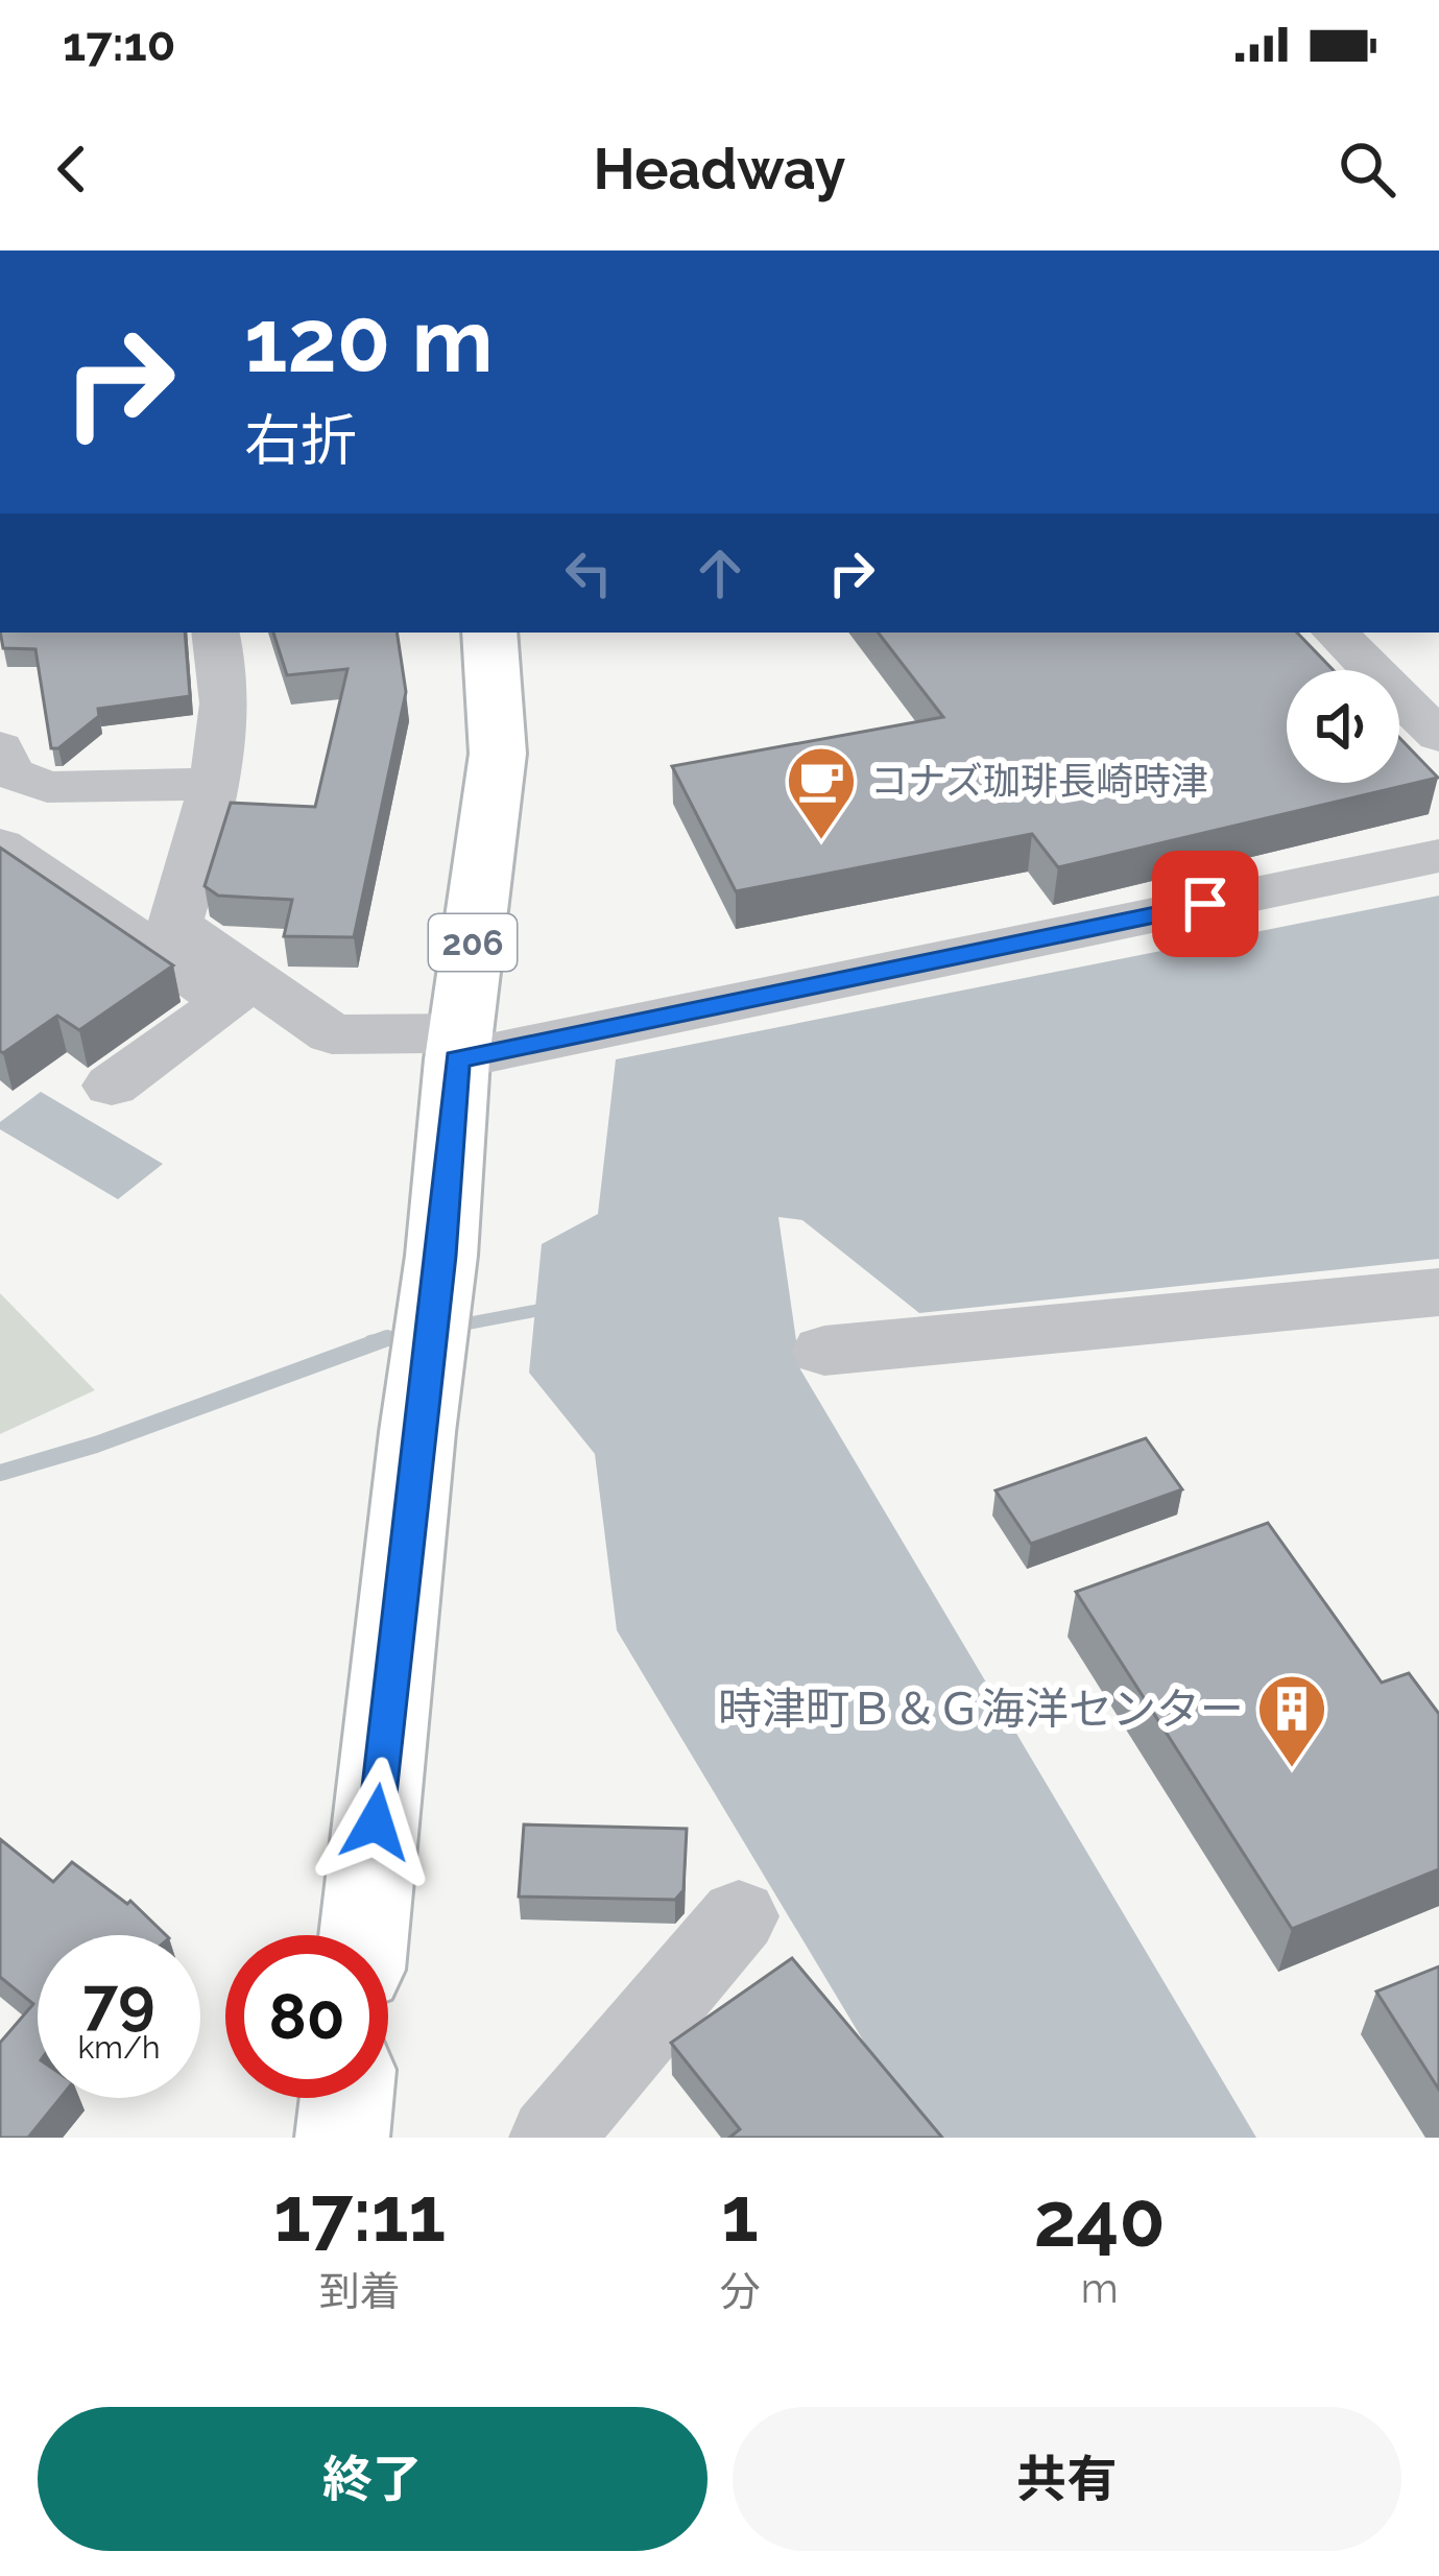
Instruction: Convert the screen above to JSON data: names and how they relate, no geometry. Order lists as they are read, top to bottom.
{
  "streets": {
    "highway": ["206"]
  },
  "places": {
    "cafe": ["コナズ珈琲長崎時津"],
    "building": ["時津町Ｂ＆Ｇ海洋センター"]
  },
  "page": {
    "status": "17:10",
    "header": "Headway",
    "turn": ["120 m", "右折"],
    "speed": "79 km/h",
    "limit": "80",
    "eta": [
      "17:11",
      "到着",
      "1",
      "分",
      "240",
      "m"
    ],
    "buttons": ["終了", "共有"]
  }
}
